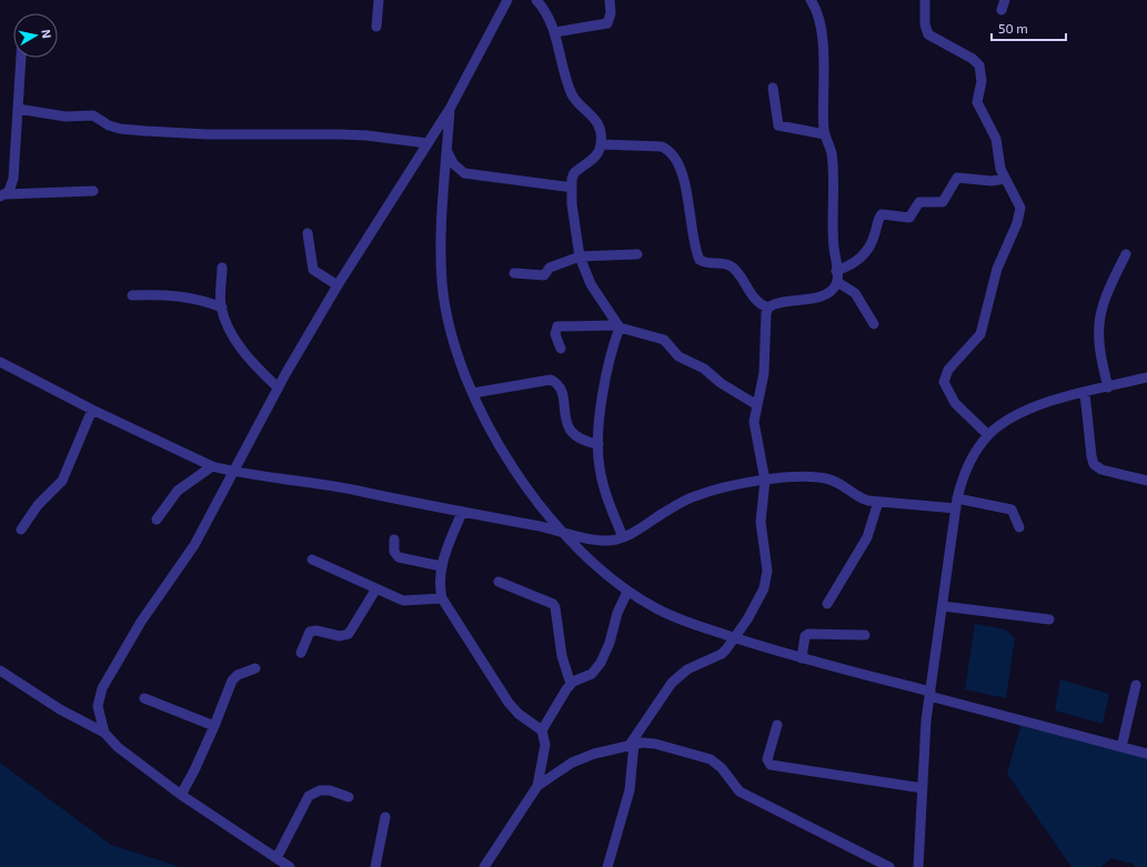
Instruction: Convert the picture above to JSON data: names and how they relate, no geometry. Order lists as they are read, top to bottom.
{
  "scale_bar": "50 m",
  "north": "right"
}
